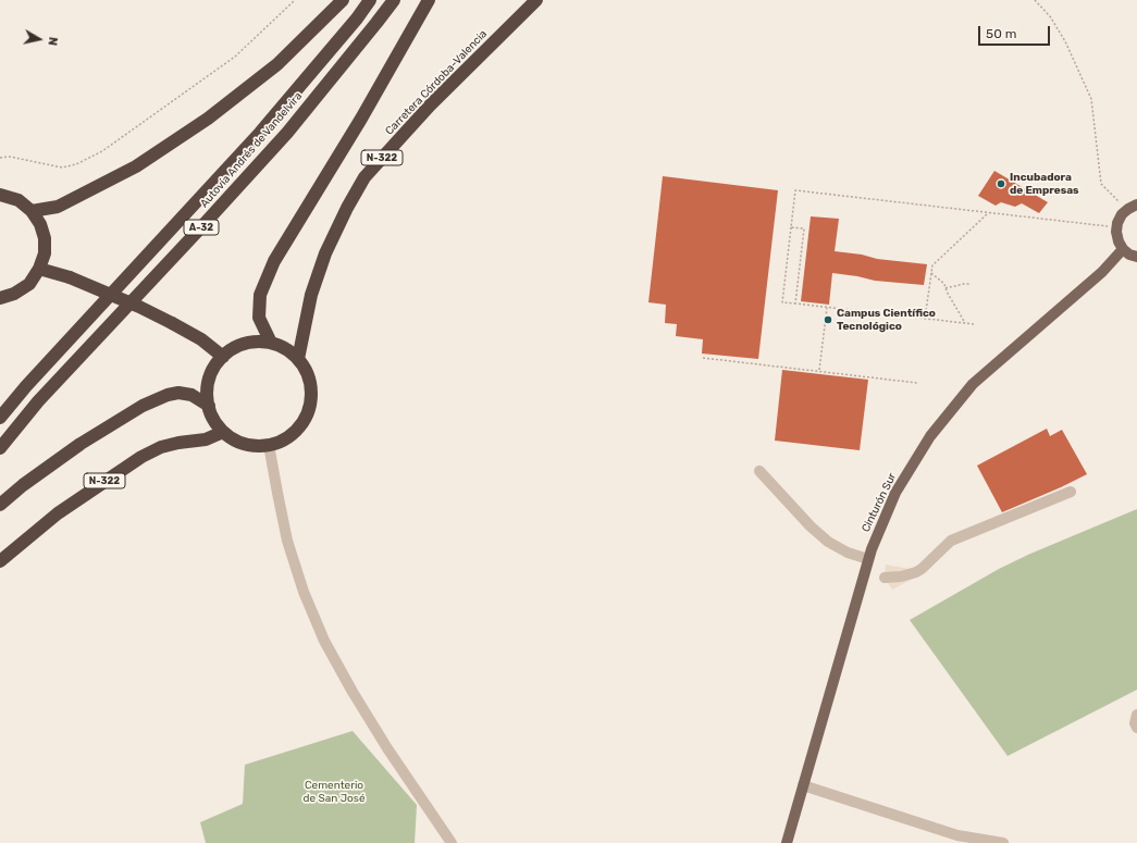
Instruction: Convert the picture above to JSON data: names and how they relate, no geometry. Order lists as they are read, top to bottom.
{
  "streets": {
    "highway": [
      "Carretera Córdoba-Valencia",
      "Autovía Andrés de Vandelvira",
      "N-322",
      "A-32"
    ],
    "main road": ["Cinturón Sur"]
  },
  "crossings": [
    ["Carretera Córdoba-Valencia", "N-322"]
  ],
  "parks": ["Cementerio de San José"],
  "places": ["Incubadora de Empresas", "Campus Científico Tecnológico"],
  "scale_bar": "50 m",
  "north": "right"
}
